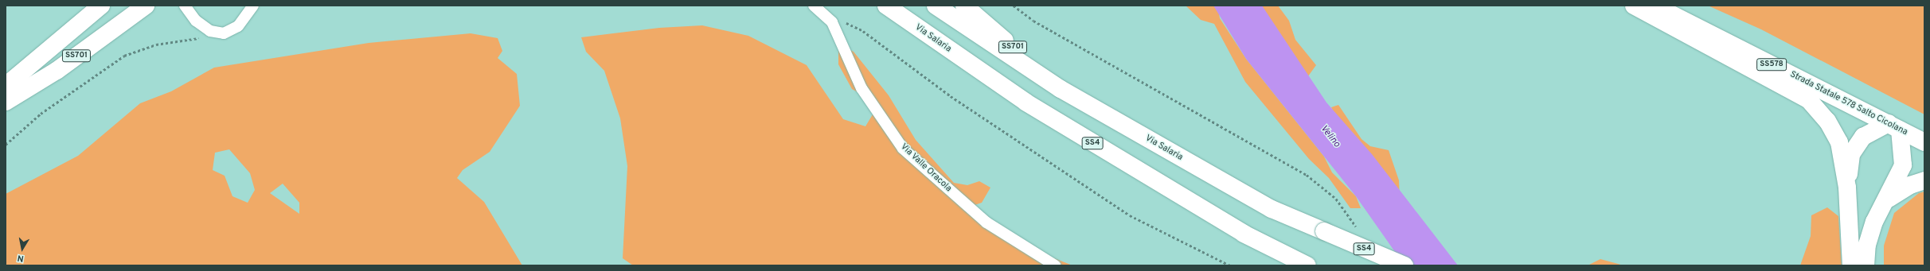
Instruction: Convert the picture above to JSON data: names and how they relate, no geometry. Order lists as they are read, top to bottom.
{
  "streets": {
    "main road": [
      "Via Salaria",
      "SS701",
      "SS578",
      "Strada Statale 578 Salto Cicolana",
      "SS4"
    ],
    "street": ["Via Valle Oracola"]
  },
  "crossings": [
    ["Via Salaria", "SS701"]
  ],
  "water": ["Velino"],
  "north": "bottom"
}
